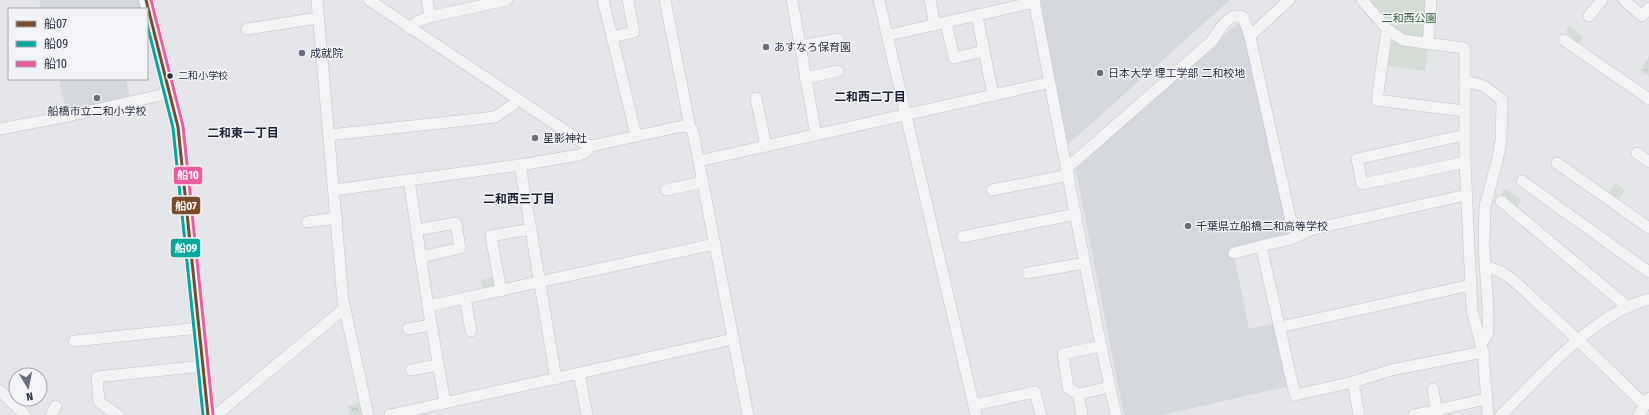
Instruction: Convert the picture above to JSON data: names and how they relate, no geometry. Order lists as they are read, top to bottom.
{
  "districts": ["二和西二丁目", "二和東一丁目", "二和西三丁目"],
  "parks": ["二和西公園"],
  "places": [
    "あすなろ保育園",
    "成就院",
    "日本大学 理工学部 二和校地",
    "二和小学校",
    "船橋市立二和小学校",
    "星影神社",
    "千葉県立船橋二和高等学校"
  ],
  "lines": ["transit line 船07", "transit line 船10", "transit line 船09"],
  "legend": ["船07", "船09", "船10"],
  "north": "bottom"
}
